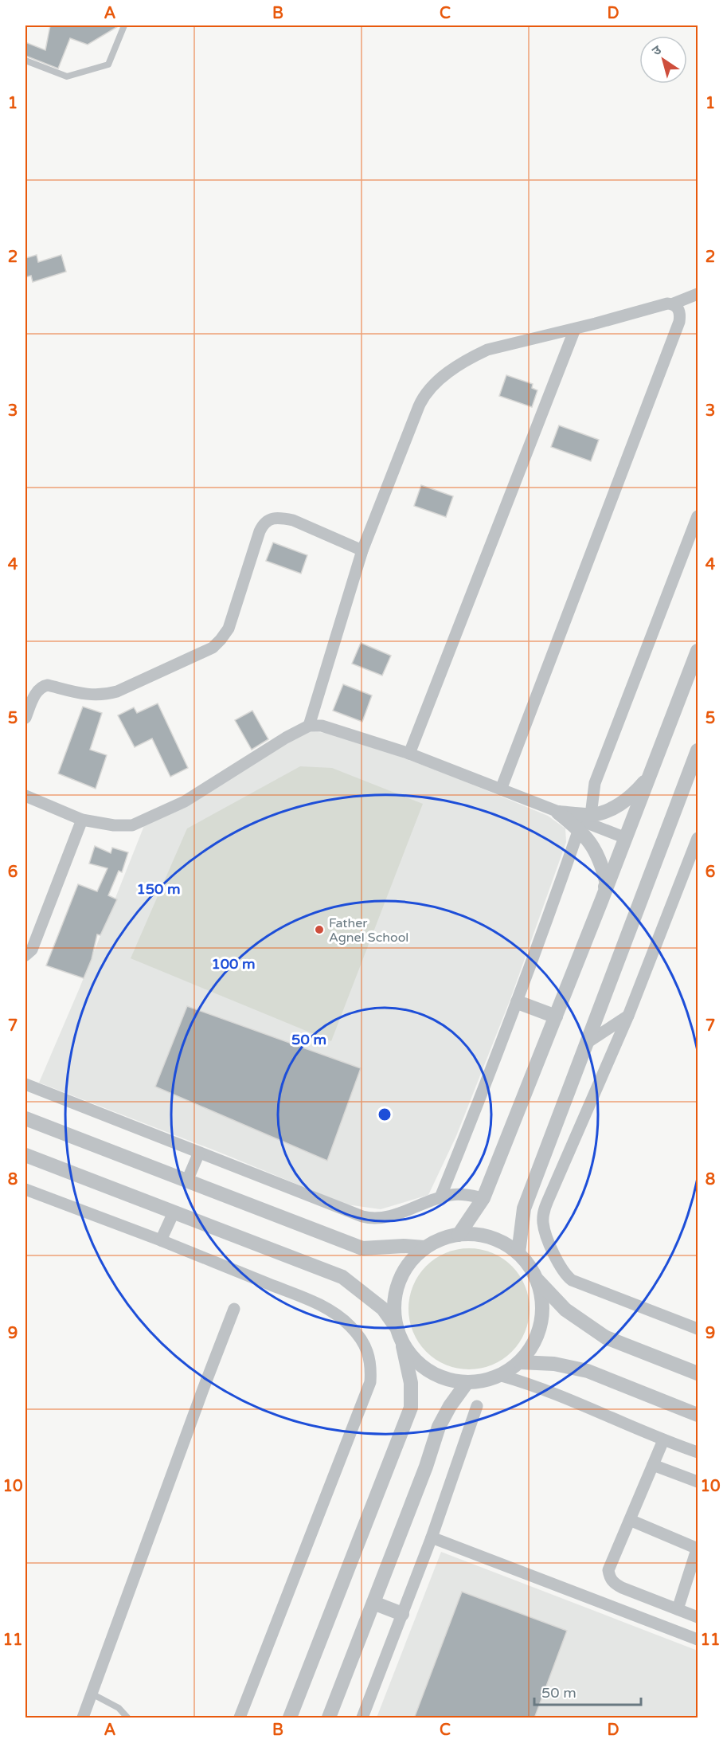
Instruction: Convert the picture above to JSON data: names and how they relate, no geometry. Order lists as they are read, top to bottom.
{
  "places": ["Father Agnel School"],
  "scale_bar": "50 m",
  "north": "top left",
  "grid": {
    "columns": [
      "A",
      "B",
      "C",
      "D"
    ],
    "rows": [
      "1",
      "2",
      "3",
      "4",
      "5",
      "6",
      "7",
      "8",
      "9",
      "10",
      "11"
    ]
  },
  "rings": ["150 m", "100 m", "50 m"]
}
